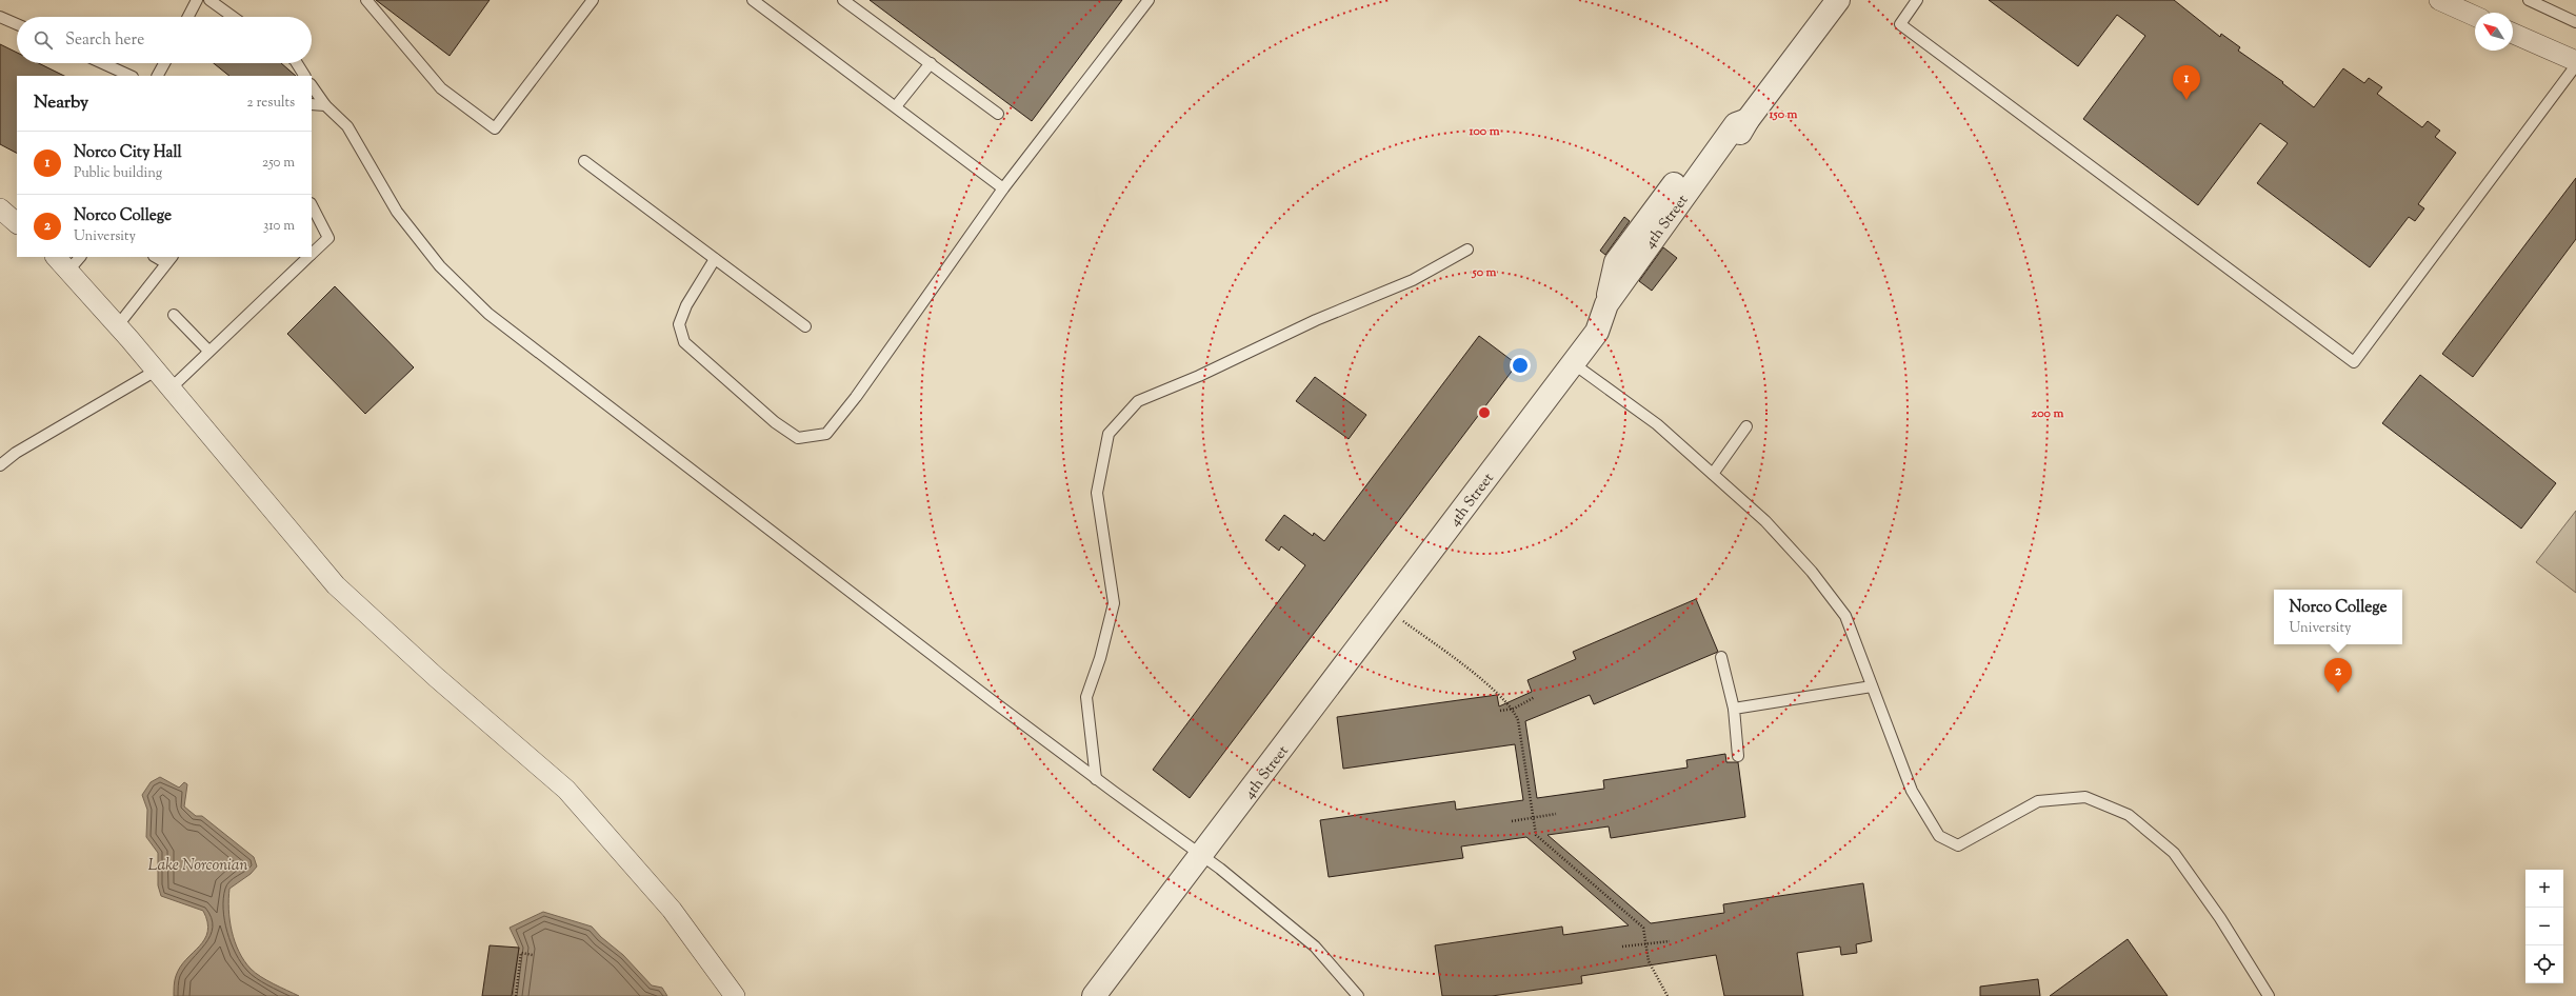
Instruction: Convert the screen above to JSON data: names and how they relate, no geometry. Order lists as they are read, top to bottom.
{
  "streets": {
    "street": ["4th Street"]
  },
  "water": ["Lake Norconian"],
  "north": "top left",
  "page": {
    "search": "Search here",
    "pins": ["1", "2"],
    "heading": ["Nearby", "2 results"],
    "list": [
      {
        "mark": "1",
        "name": "Norco City Hall",
        "note": "Public building",
        "value": "250 m"
      },
      {
        "mark": "2",
        "name": "Norco College",
        "note": "University",
        "value": "310 m"
      }
    ],
    "popup": ["Norco College", "University"],
    "map_buttons": ["+", "−"]
  },
  "rings": [
    "150 m",
    "100 m",
    "50 m",
    "200 m"
  ]
}
